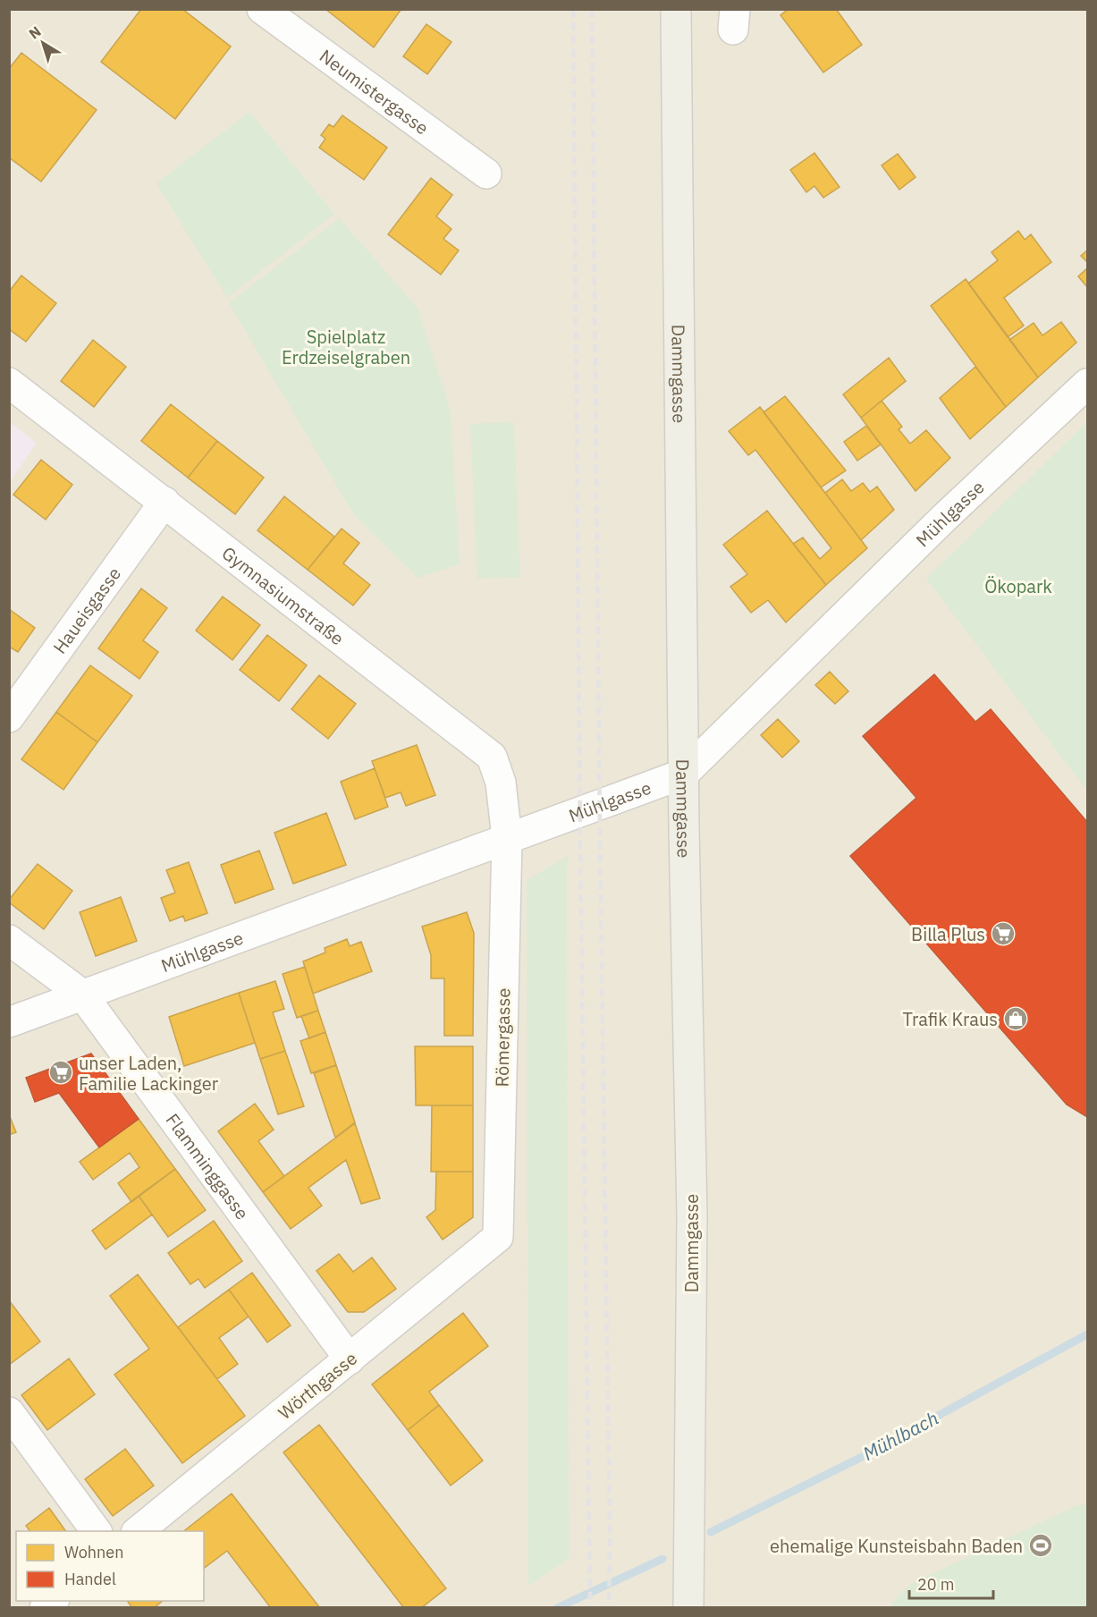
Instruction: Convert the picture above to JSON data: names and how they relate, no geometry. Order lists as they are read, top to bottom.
{
  "streets": {
    "main road": ["Dammgasse"],
    "street": [
      "Neumistergasse",
      "Mühlgasse",
      "Gymnasiumstraße",
      "Haueisgasse",
      "Römergasse",
      "Flamminggasse",
      "Wörthgasse"
    ]
  },
  "crossings": [
    ["Dammgasse", "Mühlgasse"],
    ["Mühlgasse", "Gymnasiumstraße"],
    ["Mühlgasse", "Römergasse"],
    ["Mühlgasse", "Flamminggasse"],
    ["Gymnasiumstraße", "Haueisgasse"],
    ["Gymnasiumstraße", "Römergasse"],
    ["Römergasse", "Wörthgasse"],
    ["Flamminggasse", "Wörthgasse"]
  ],
  "water": ["Mühlbach"],
  "parks": ["Spielplatz Erdzeiselgraben", "Ökopark"],
  "places": {
    "supermarket": ["Billa Plus", "unser Laden, Familie Lackinger"],
    "shop": ["Trafik Kraus"],
    "sports": ["ehemalige Kunsteisbahn Baden"]
  },
  "legend": ["Wohnen", "Handel"],
  "scale_bar": "20 m",
  "north": "top left"
}
